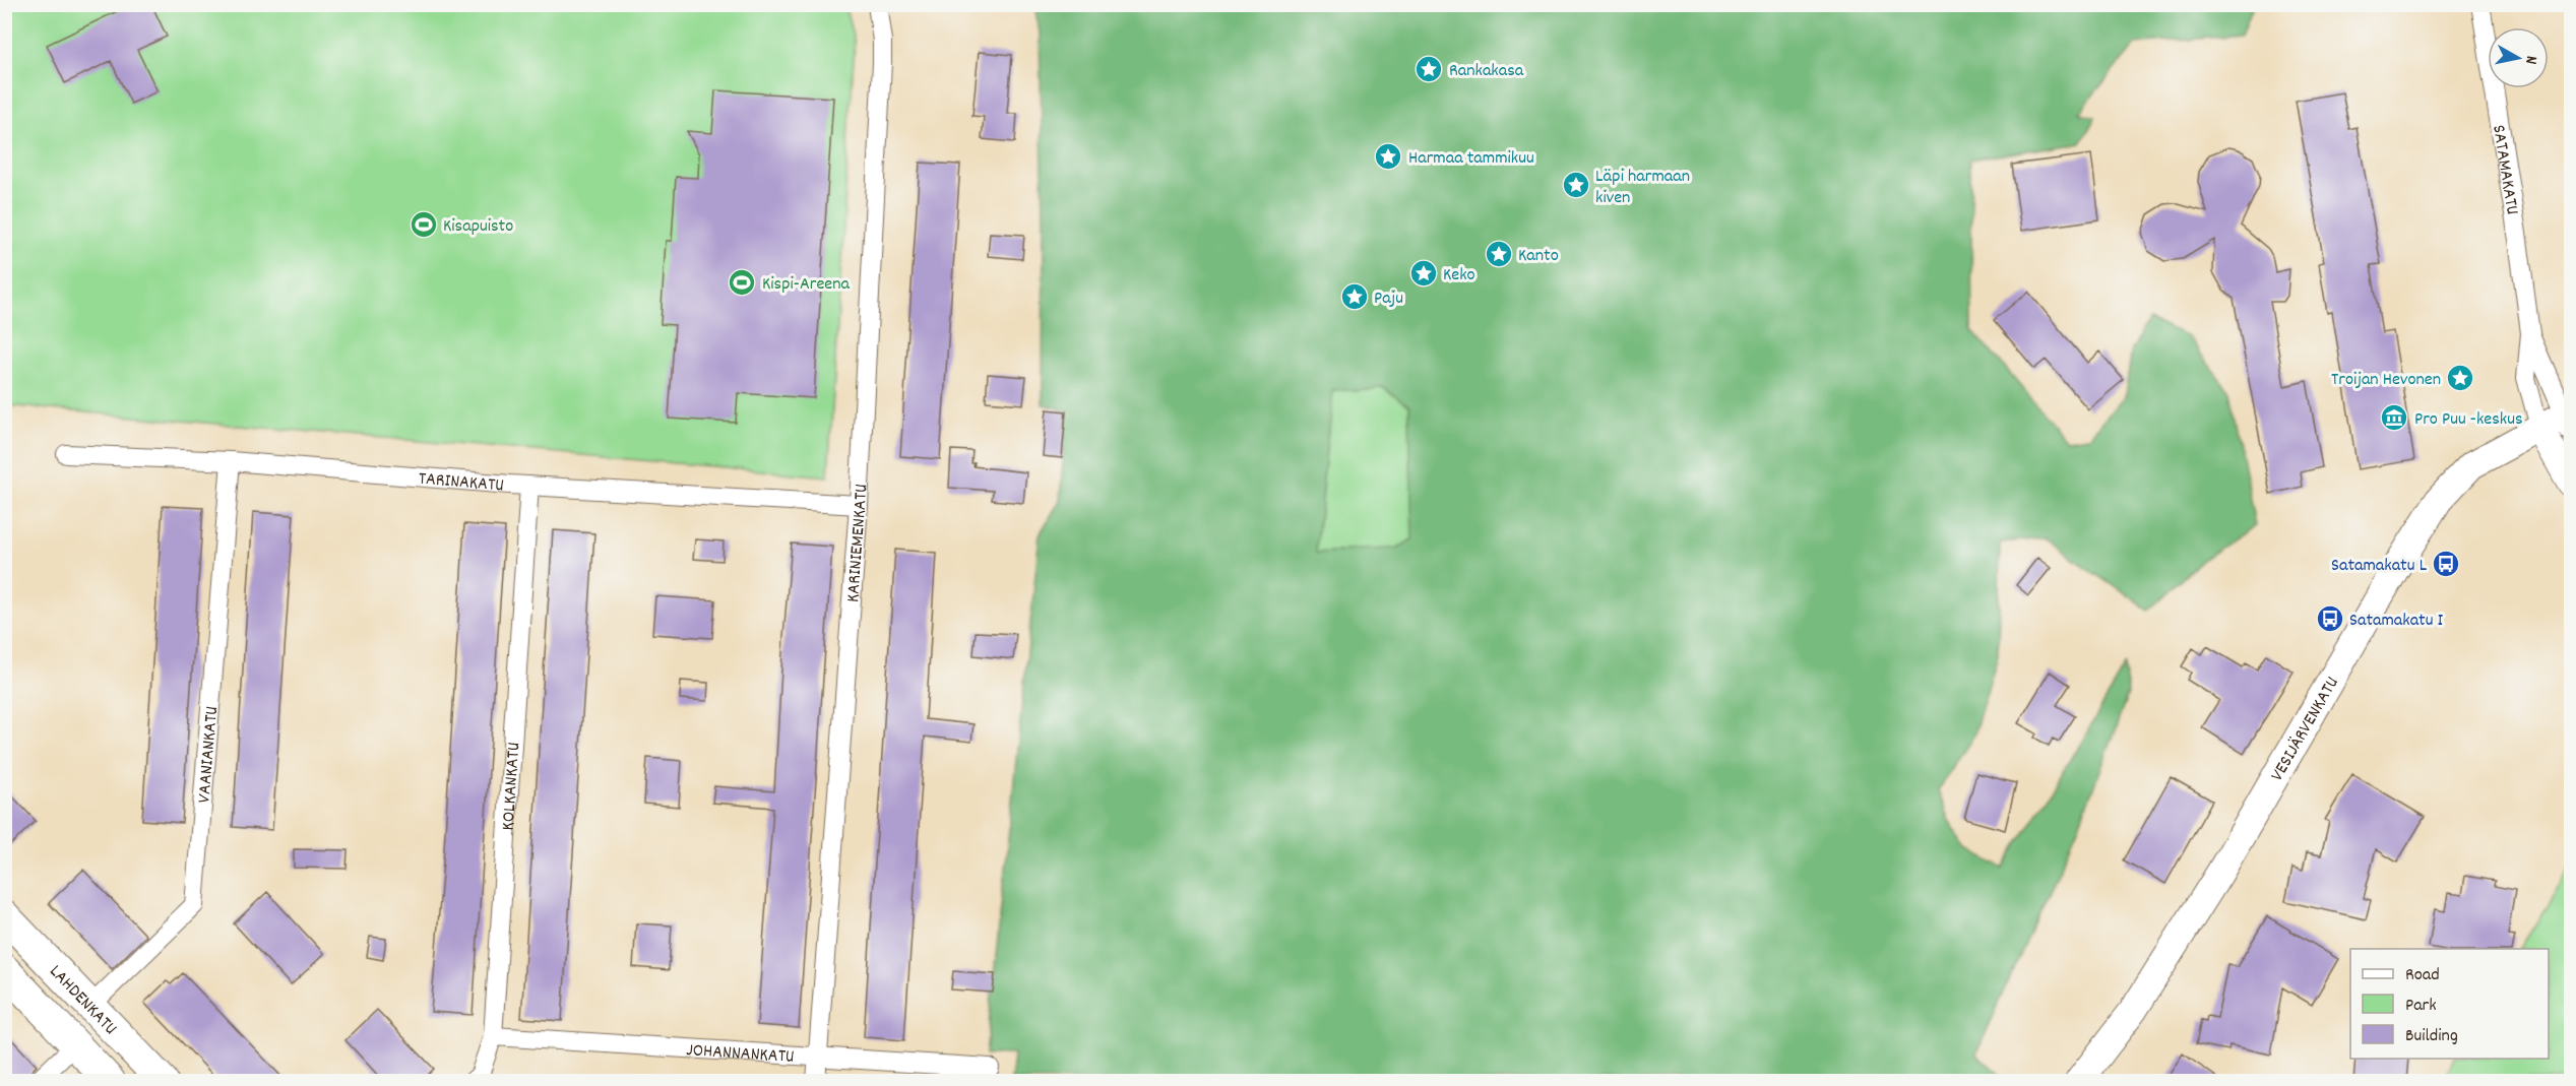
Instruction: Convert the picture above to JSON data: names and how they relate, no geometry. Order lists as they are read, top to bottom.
{
  "streets": {
    "main road": ["LAHDENKATU"],
    "street": [
      "SATAMAKATU",
      "TARINAKATU",
      "KARINIEMENKATU",
      "VESIJÄRVENKATU",
      "VAANIANKATU",
      "KOLKANKATU",
      "JOHANNANKATU"
    ]
  },
  "crossings": [
    ["SATAMAKATU", "VESIJÄRVENKATU"],
    ["TARINAKATU", "KARINIEMENKATU"],
    ["TARINAKATU", "VAANIANKATU"],
    ["TARINAKATU", "KOLKANKATU"],
    ["KARINIEMENKATU", "JOHANNANKATU"],
    ["VAANIANKATU", "LAHDENKATU"],
    ["KOLKANKATU", "JOHANNANKATU"]
  ],
  "places": {
    "place": [
      "Rankakasa",
      "Harmaa tammikuu",
      "Läpi harmaan kiven",
      "Kanto",
      "Keko",
      "Paju",
      "Troijan Hevonen"
    ],
    "sports": ["Kisapuisto", "Kispi-Areena"],
    "museum": ["Pro Puu -keskus"],
    "bus stop": ["Satamakatu L", "Satamakatu I"]
  },
  "legend": ["Road", "Park", "Building"],
  "north": "right"
}
